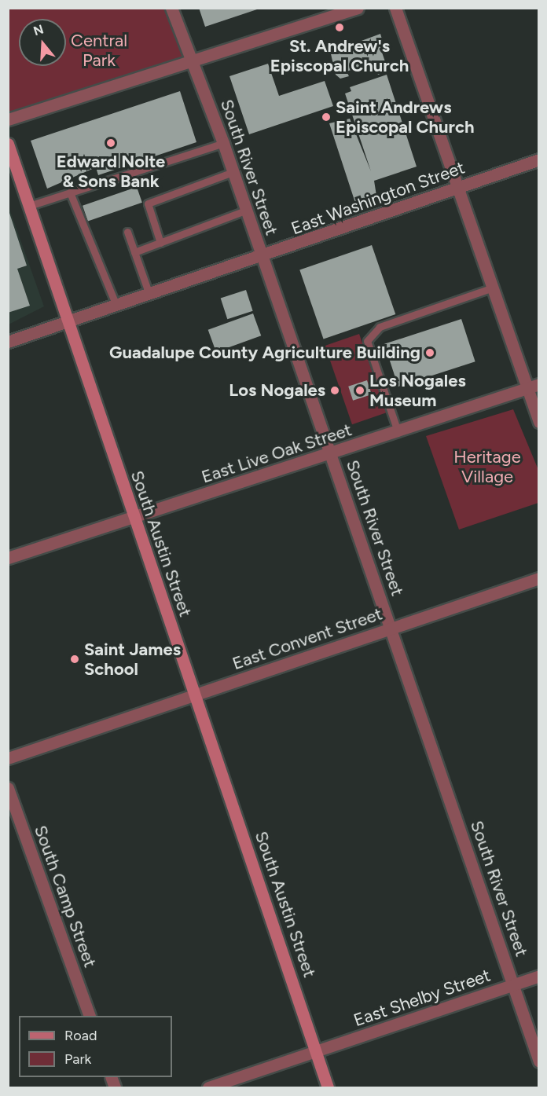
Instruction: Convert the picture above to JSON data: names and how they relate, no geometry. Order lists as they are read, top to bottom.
{
  "streets": {
    "main road": ["South Austin Street"],
    "street": [
      "South River Street",
      "East Washington Street",
      "East Live Oak Street",
      "East Convent Street",
      "South Camp Street",
      "East Shelby Street"
    ]
  },
  "crossings": [
    ["South River Street", "East Washington Street"],
    ["South River Street", "East Live Oak Street"],
    ["South River Street", "East Convent Street"],
    ["South River Street", "East Shelby Street"],
    ["East Washington Street", "South Austin Street"],
    ["East Live Oak Street", "South Austin Street"],
    ["South Austin Street", "East Convent Street"],
    ["South Austin Street", "East Shelby Street"]
  ],
  "parks": ["Central Park", "Heritage Village"],
  "places": [
    "St. Andrew's Episcopal Church",
    "Saint Andrews Episcopal Church",
    "Edward Nolte & Sons Bank",
    "Guadalupe County Agriculture Building",
    "Los Nogales",
    "Los Nogales Museum",
    "Saint James School"
  ],
  "legend": ["Road", "Park"],
  "north": "top"
}
